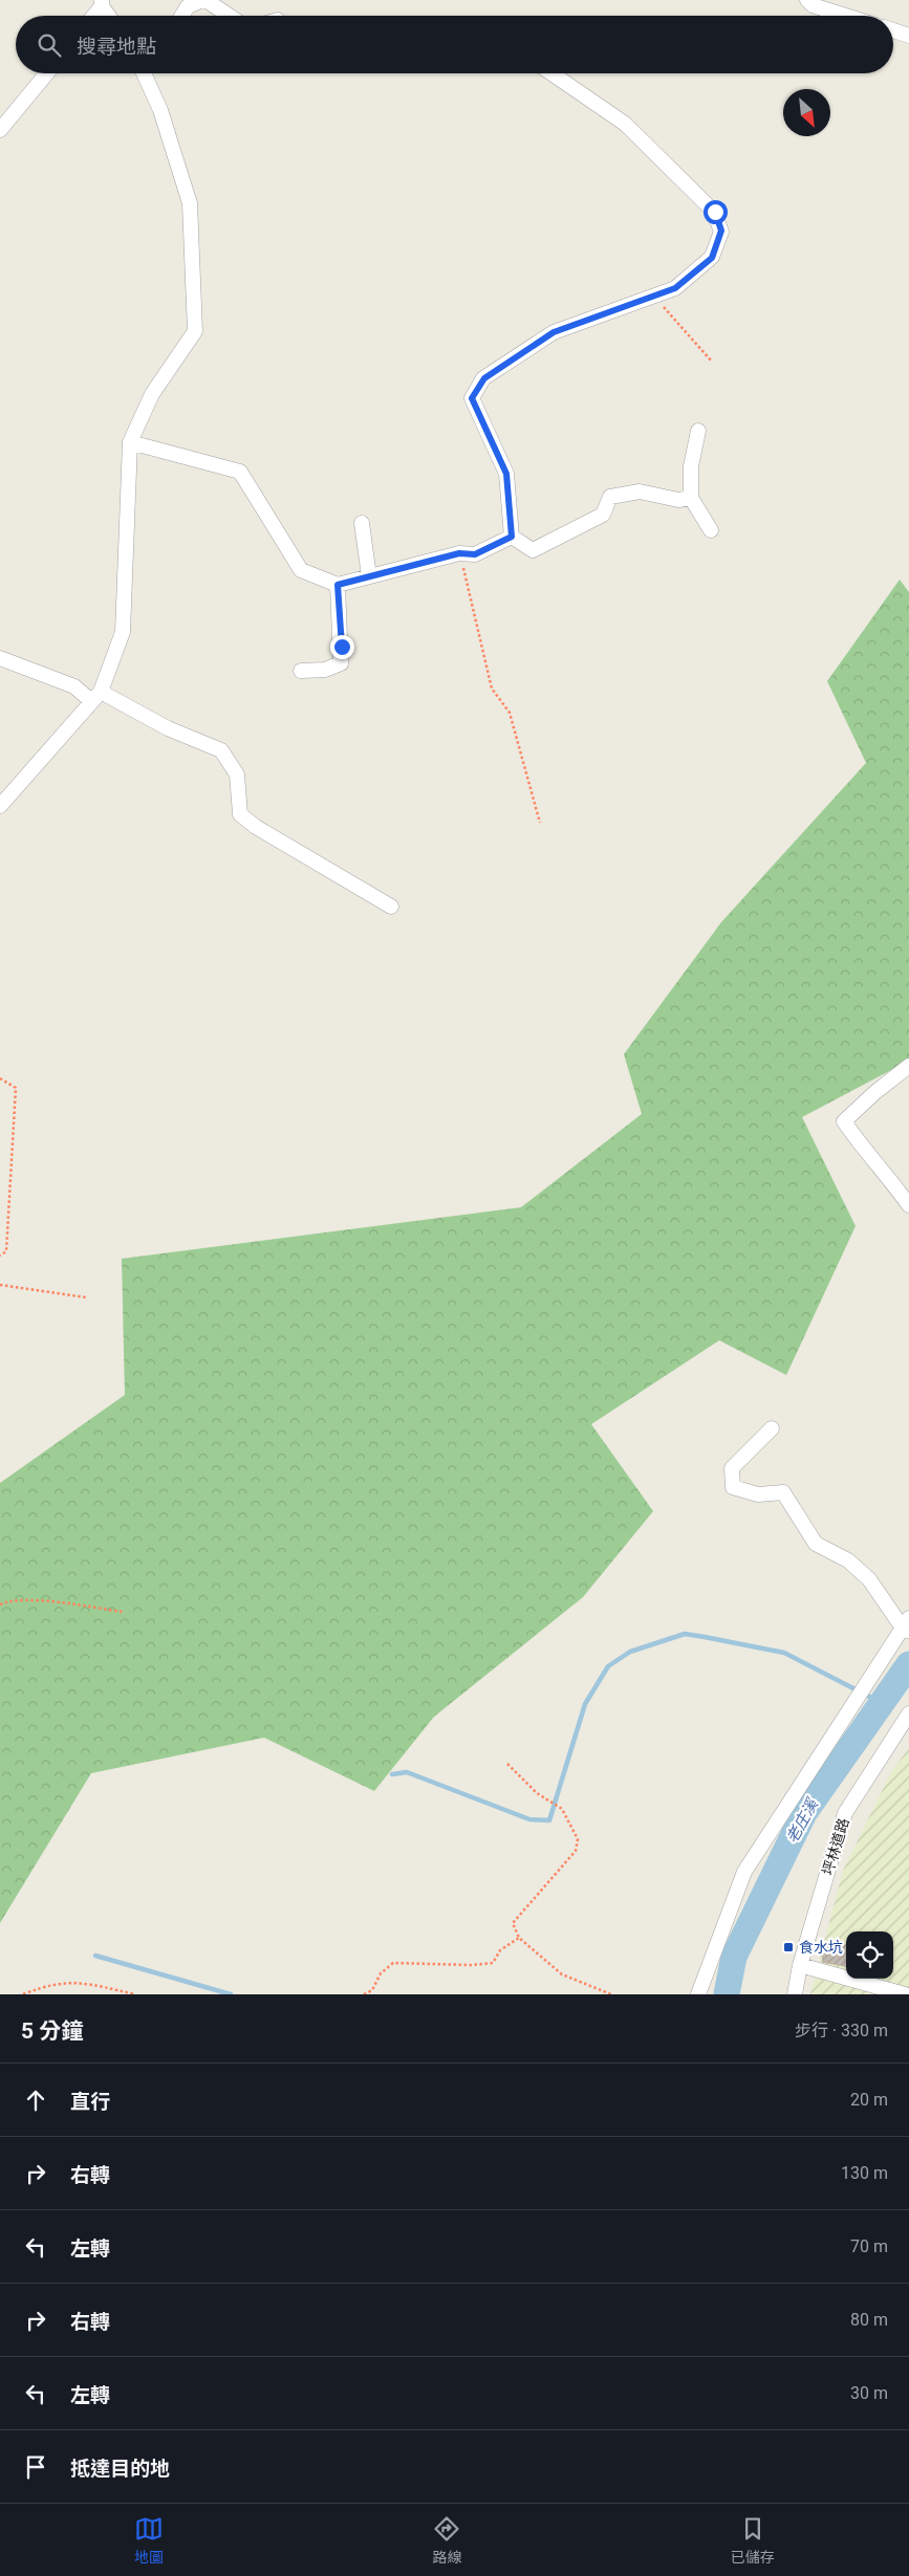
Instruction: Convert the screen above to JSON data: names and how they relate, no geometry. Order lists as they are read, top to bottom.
{
  "streets": {
    "street": ["坪林道路"]
  },
  "water": ["老庄溪"],
  "places": {
    "transit": ["食水坑"]
  },
  "north": "bottom right",
  "page": {
    "search": "搜尋地點",
    "heading": ["5 分鐘", "步行 · 330 m"],
    "list": [
      ["直行", "20 m"],
      ["右轉", "130 m"],
      ["左轉", "70 m"],
      ["右轉", "80 m"],
      ["左轉", "30 m"],
      "抵達目的地"
    ],
    "nav": ["地圖", "路線", "已儲存"]
  }
}
